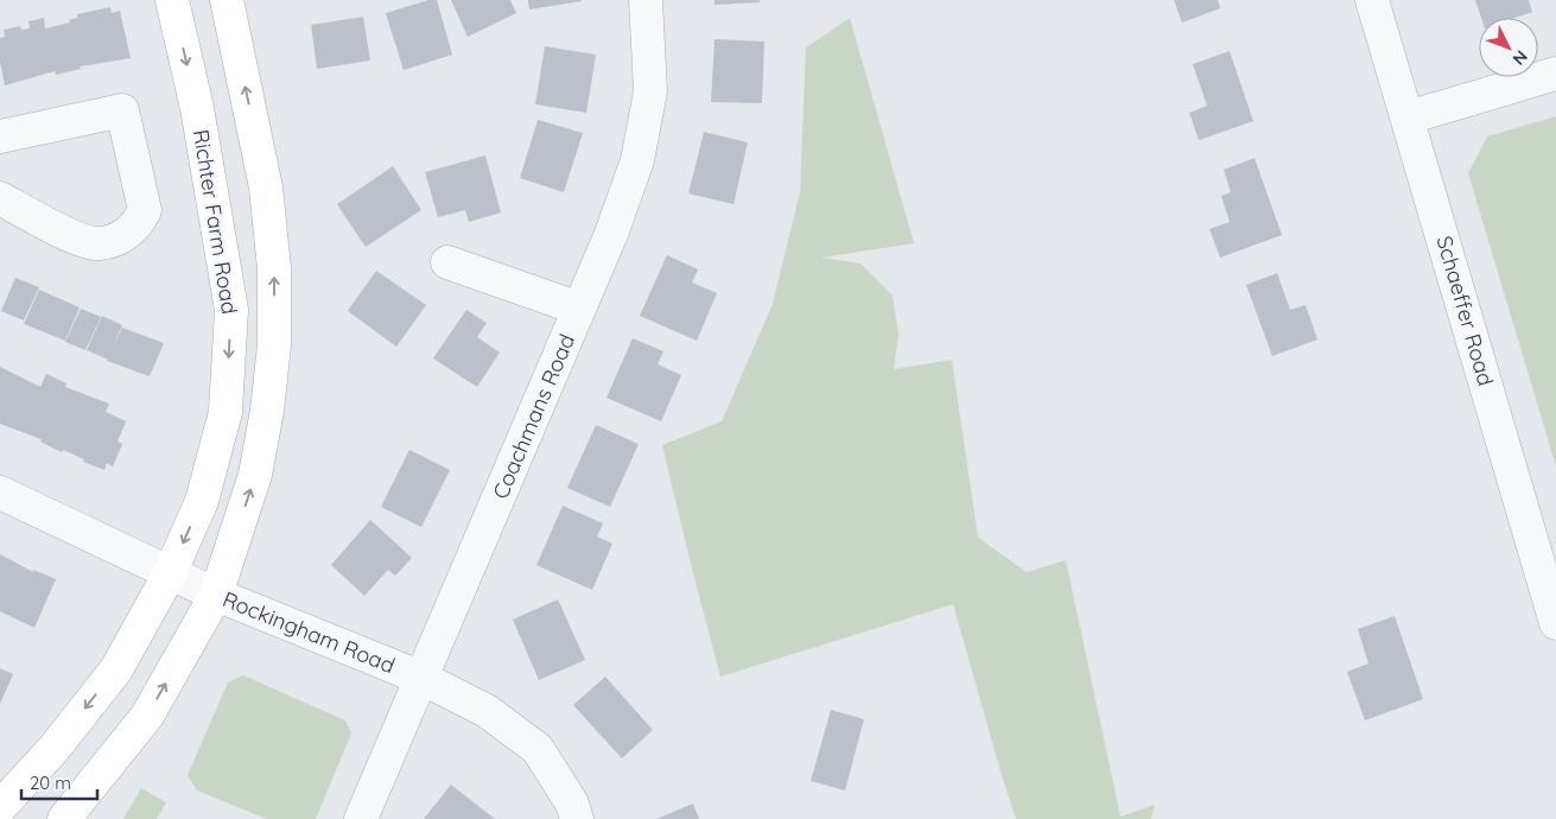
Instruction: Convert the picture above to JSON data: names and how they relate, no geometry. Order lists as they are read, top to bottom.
{
  "streets": {
    "main road": ["Richter Farm Road"],
    "street": ["Schaeffer Road", "Coachmans Road", "Rockingham Road"]
  },
  "crossings": [
    ["Richter Farm Road", "Rockingham Road"],
    ["Coachmans Road", "Rockingham Road"]
  ],
  "scale_bar": "20 m",
  "north": "bottom right"
}
